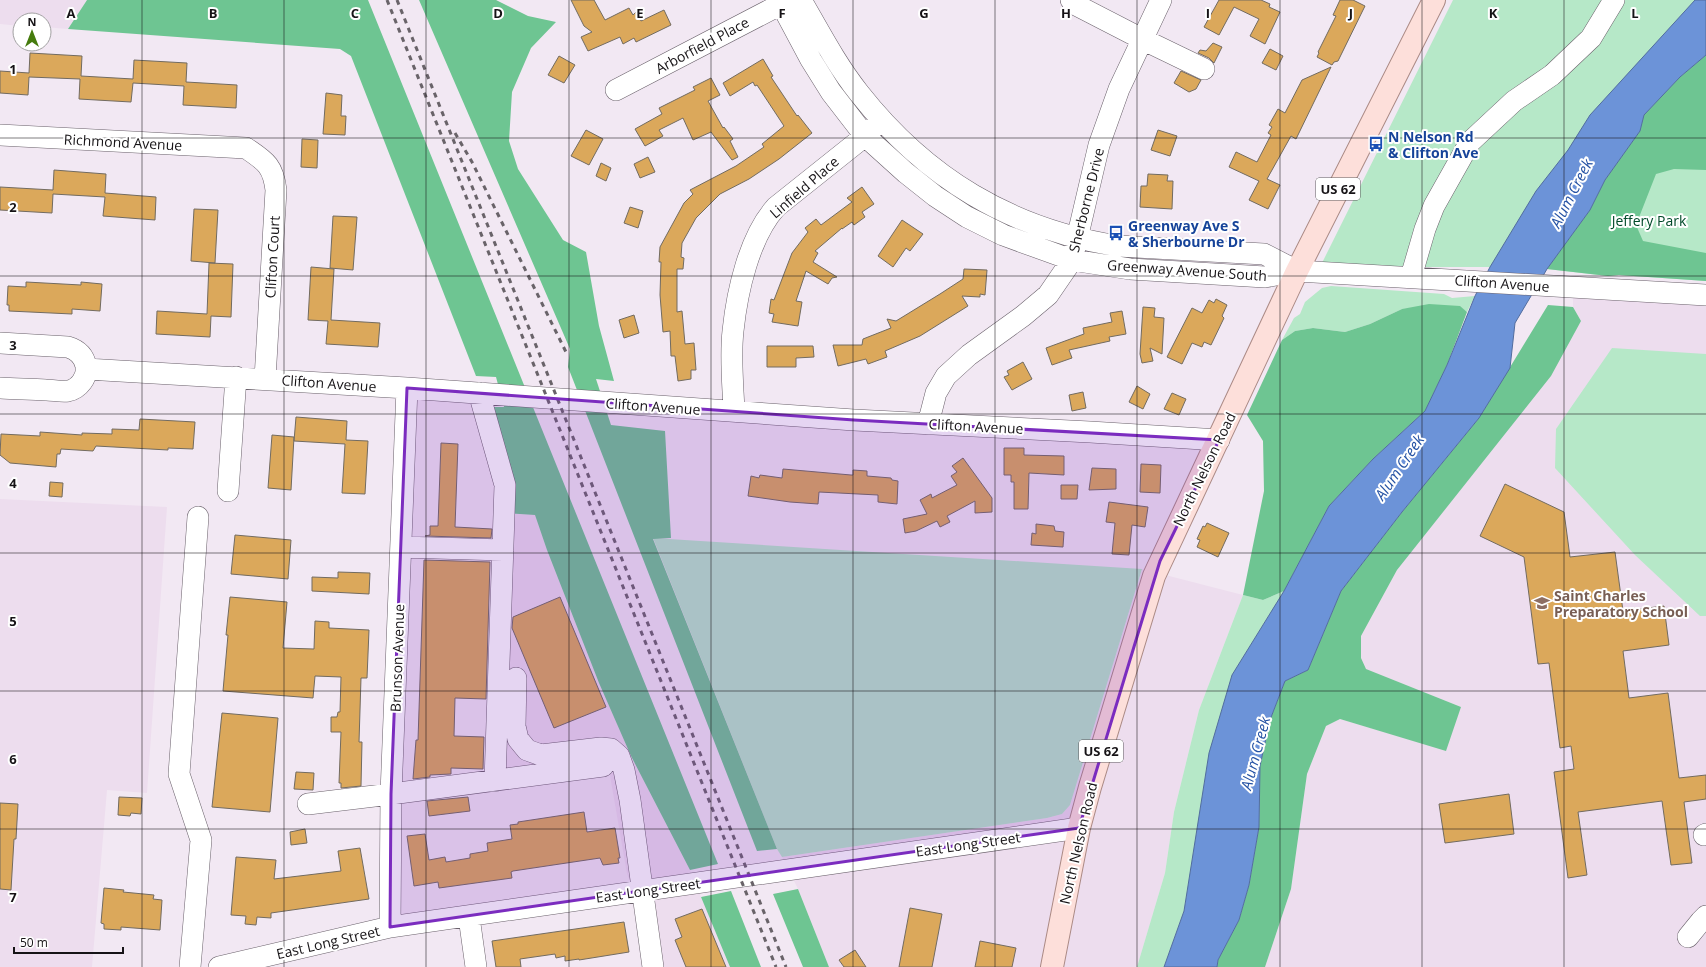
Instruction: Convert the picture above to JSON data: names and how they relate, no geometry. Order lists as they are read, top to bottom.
{
  "streets": {
    "main road": ["US 62", "North Nelson Road"],
    "street": [
      "Arborfield Place",
      "Richmond Avenue",
      "Linfield Place",
      "Sherborne Drive",
      "Clifton Court",
      "Greenway Avenue South",
      "Clifton Avenue",
      "Brunson Avenue",
      "East Long Street"
    ]
  },
  "crossings": [
    ["Arborfield Place", "Greenway Avenue South"],
    ["Richmond Avenue", "Clifton Court"],
    ["Linfield Place", "Greenway Avenue South"],
    ["Linfield Place", "Clifton Avenue"],
    ["Sherborne Drive", "Greenway Avenue South"],
    ["Sherborne Drive", "Clifton Avenue"],
    ["Clifton Court", "Clifton Avenue"],
    ["Greenway Avenue South", "Clifton Avenue"],
    ["Greenway Avenue South", "North Nelson Road"],
    ["Clifton Avenue", "North Nelson Road"],
    ["Clifton Avenue", "Brunson Avenue"],
    ["North Nelson Road", "East Long Street"],
    ["Brunson Avenue", "East Long Street"]
  ],
  "water": ["Alum Creek"],
  "parks": ["Jeffery Park"],
  "places": {
    "bus stop": ["N Nelson Rd & Clifton Ave", "Greenway Ave S & Sherbourne Dr"],
    "school or university": ["Saint Charles Preparatory School"]
  },
  "scale_bar": "50 m",
  "north": "top",
  "grid": {
    "columns": [
      "A",
      "B",
      "C",
      "D",
      "E",
      "F",
      "G",
      "H",
      "I",
      "J",
      "K",
      "L"
    ],
    "rows": [
      "1",
      "2",
      "3",
      "4",
      "5",
      "6",
      "7"
    ]
  }
}
